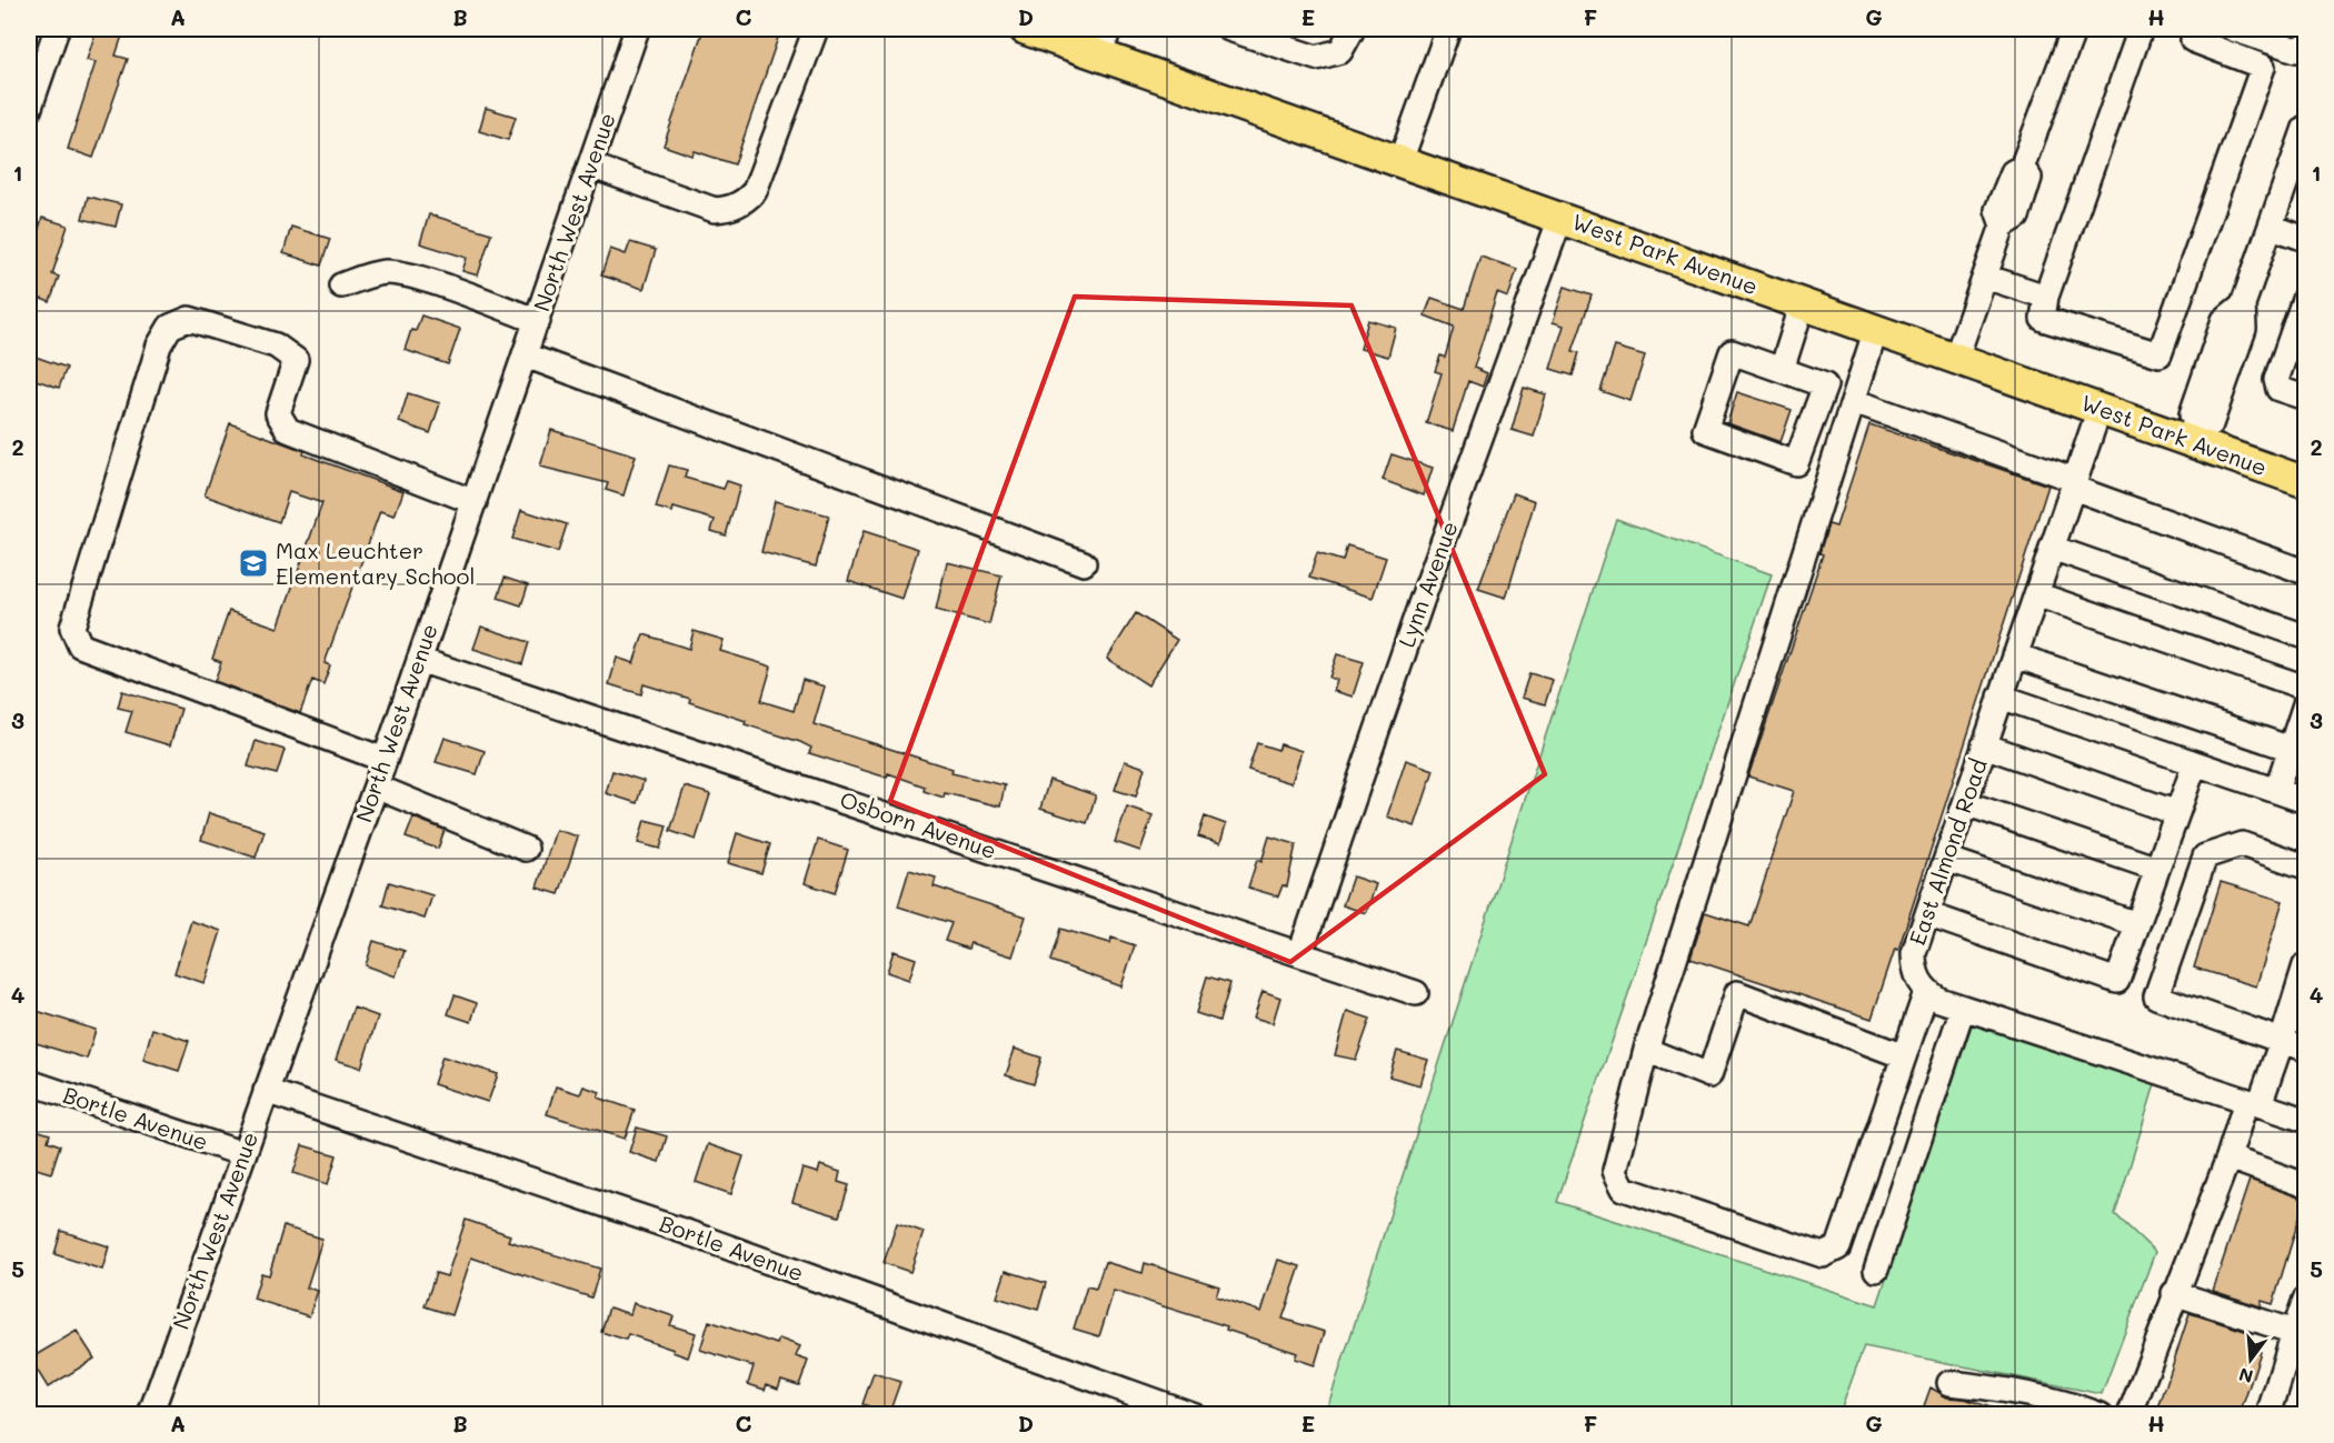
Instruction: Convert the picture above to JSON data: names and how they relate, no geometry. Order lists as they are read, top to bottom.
{
  "streets": {
    "main road": ["West Park Avenue"],
    "street": [
      "North West Avenue",
      "Lynn Avenue",
      "Osborn Avenue",
      "East Almond Road",
      "Bortle Avenue"
    ]
  },
  "crossings": [
    ["North West Avenue", "Osborn Avenue"],
    ["North West Avenue", "Bortle Avenue"],
    ["West Park Avenue", "Lynn Avenue"],
    ["West Park Avenue", "East Almond Road"],
    ["Lynn Avenue", "Osborn Avenue"]
  ],
  "places": {
    "school or university": ["Max Leuchter Elementary School"]
  },
  "north": "bottom",
  "grid": {
    "columns": [
      "A",
      "B",
      "C",
      "D",
      "E",
      "F",
      "G",
      "H"
    ],
    "rows": [
      "1",
      "2",
      "3",
      "4",
      "5"
    ]
  }
}
